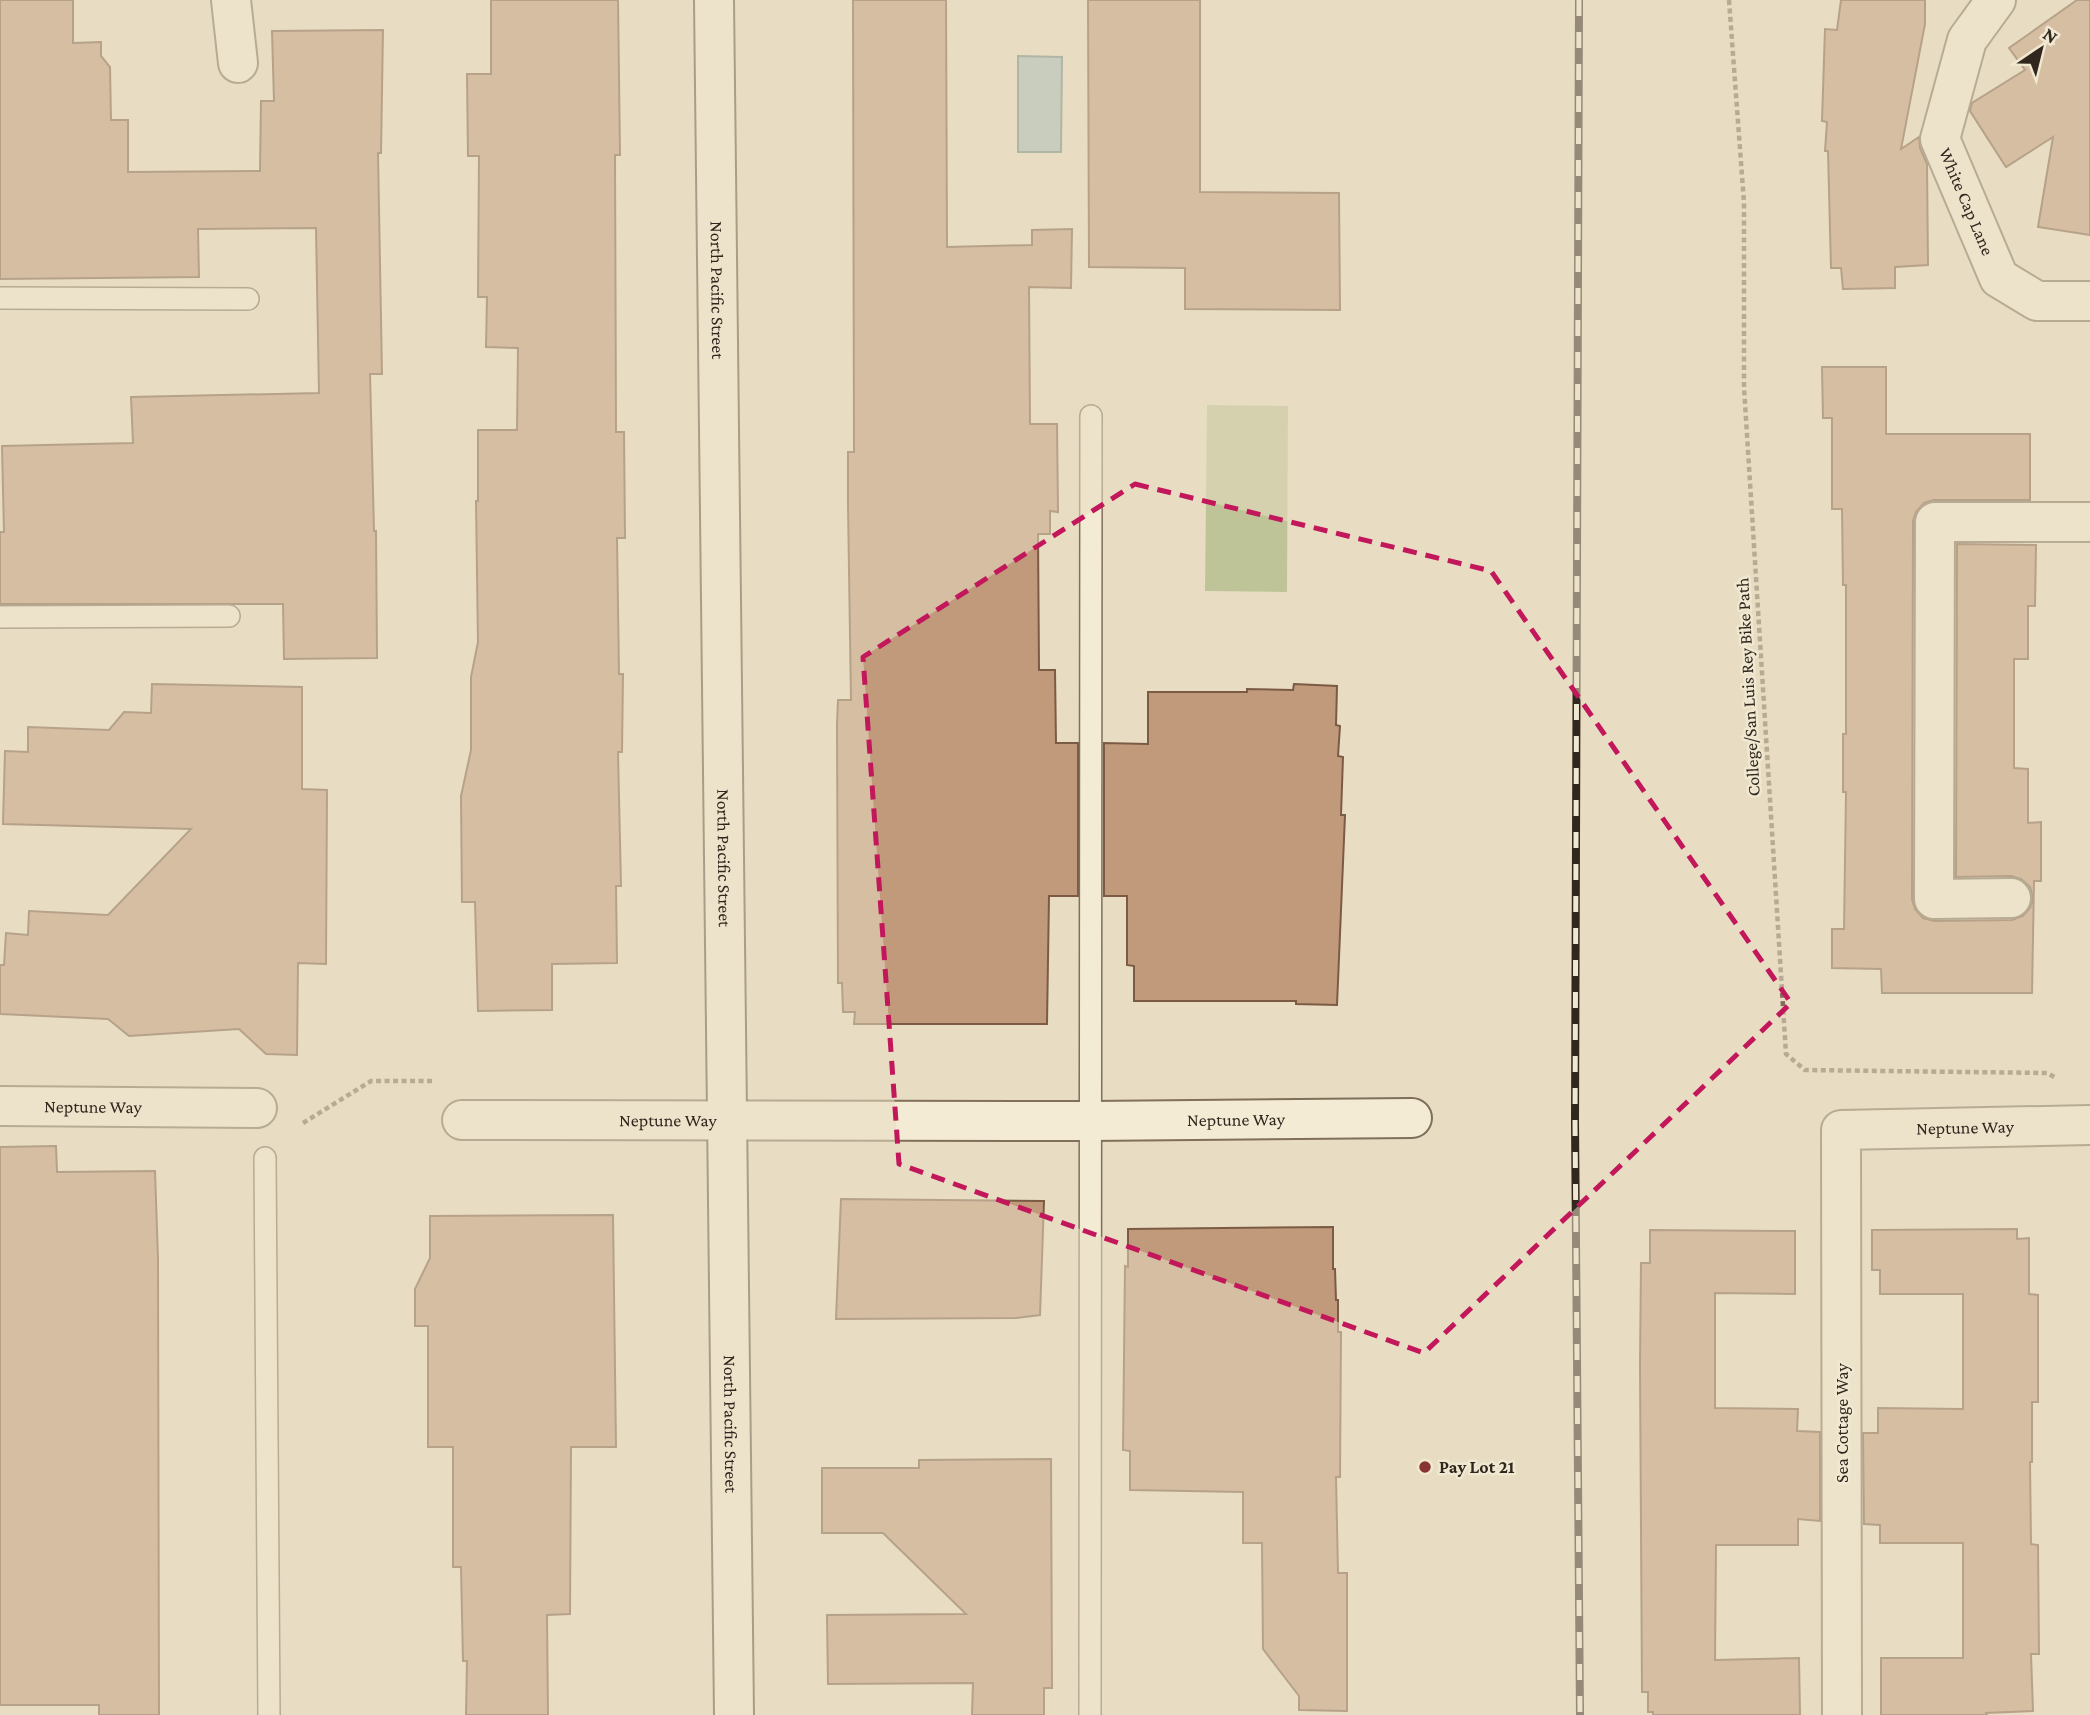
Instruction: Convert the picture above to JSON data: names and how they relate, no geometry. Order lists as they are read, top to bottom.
{
  "streets": {
    "street": [
      "White Cap Lane",
      "North Pacific Street",
      "Neptune Way",
      "Sea Cottage Way"
    ],
    "path": ["College/San Luis Rey Bike Path"]
  },
  "crossings": [
    ["North Pacific Street", "Neptune Way"],
    ["Neptune Way", "Sea Cottage Way"]
  ],
  "places": ["Pay Lot 21"],
  "north": "top right"
}
